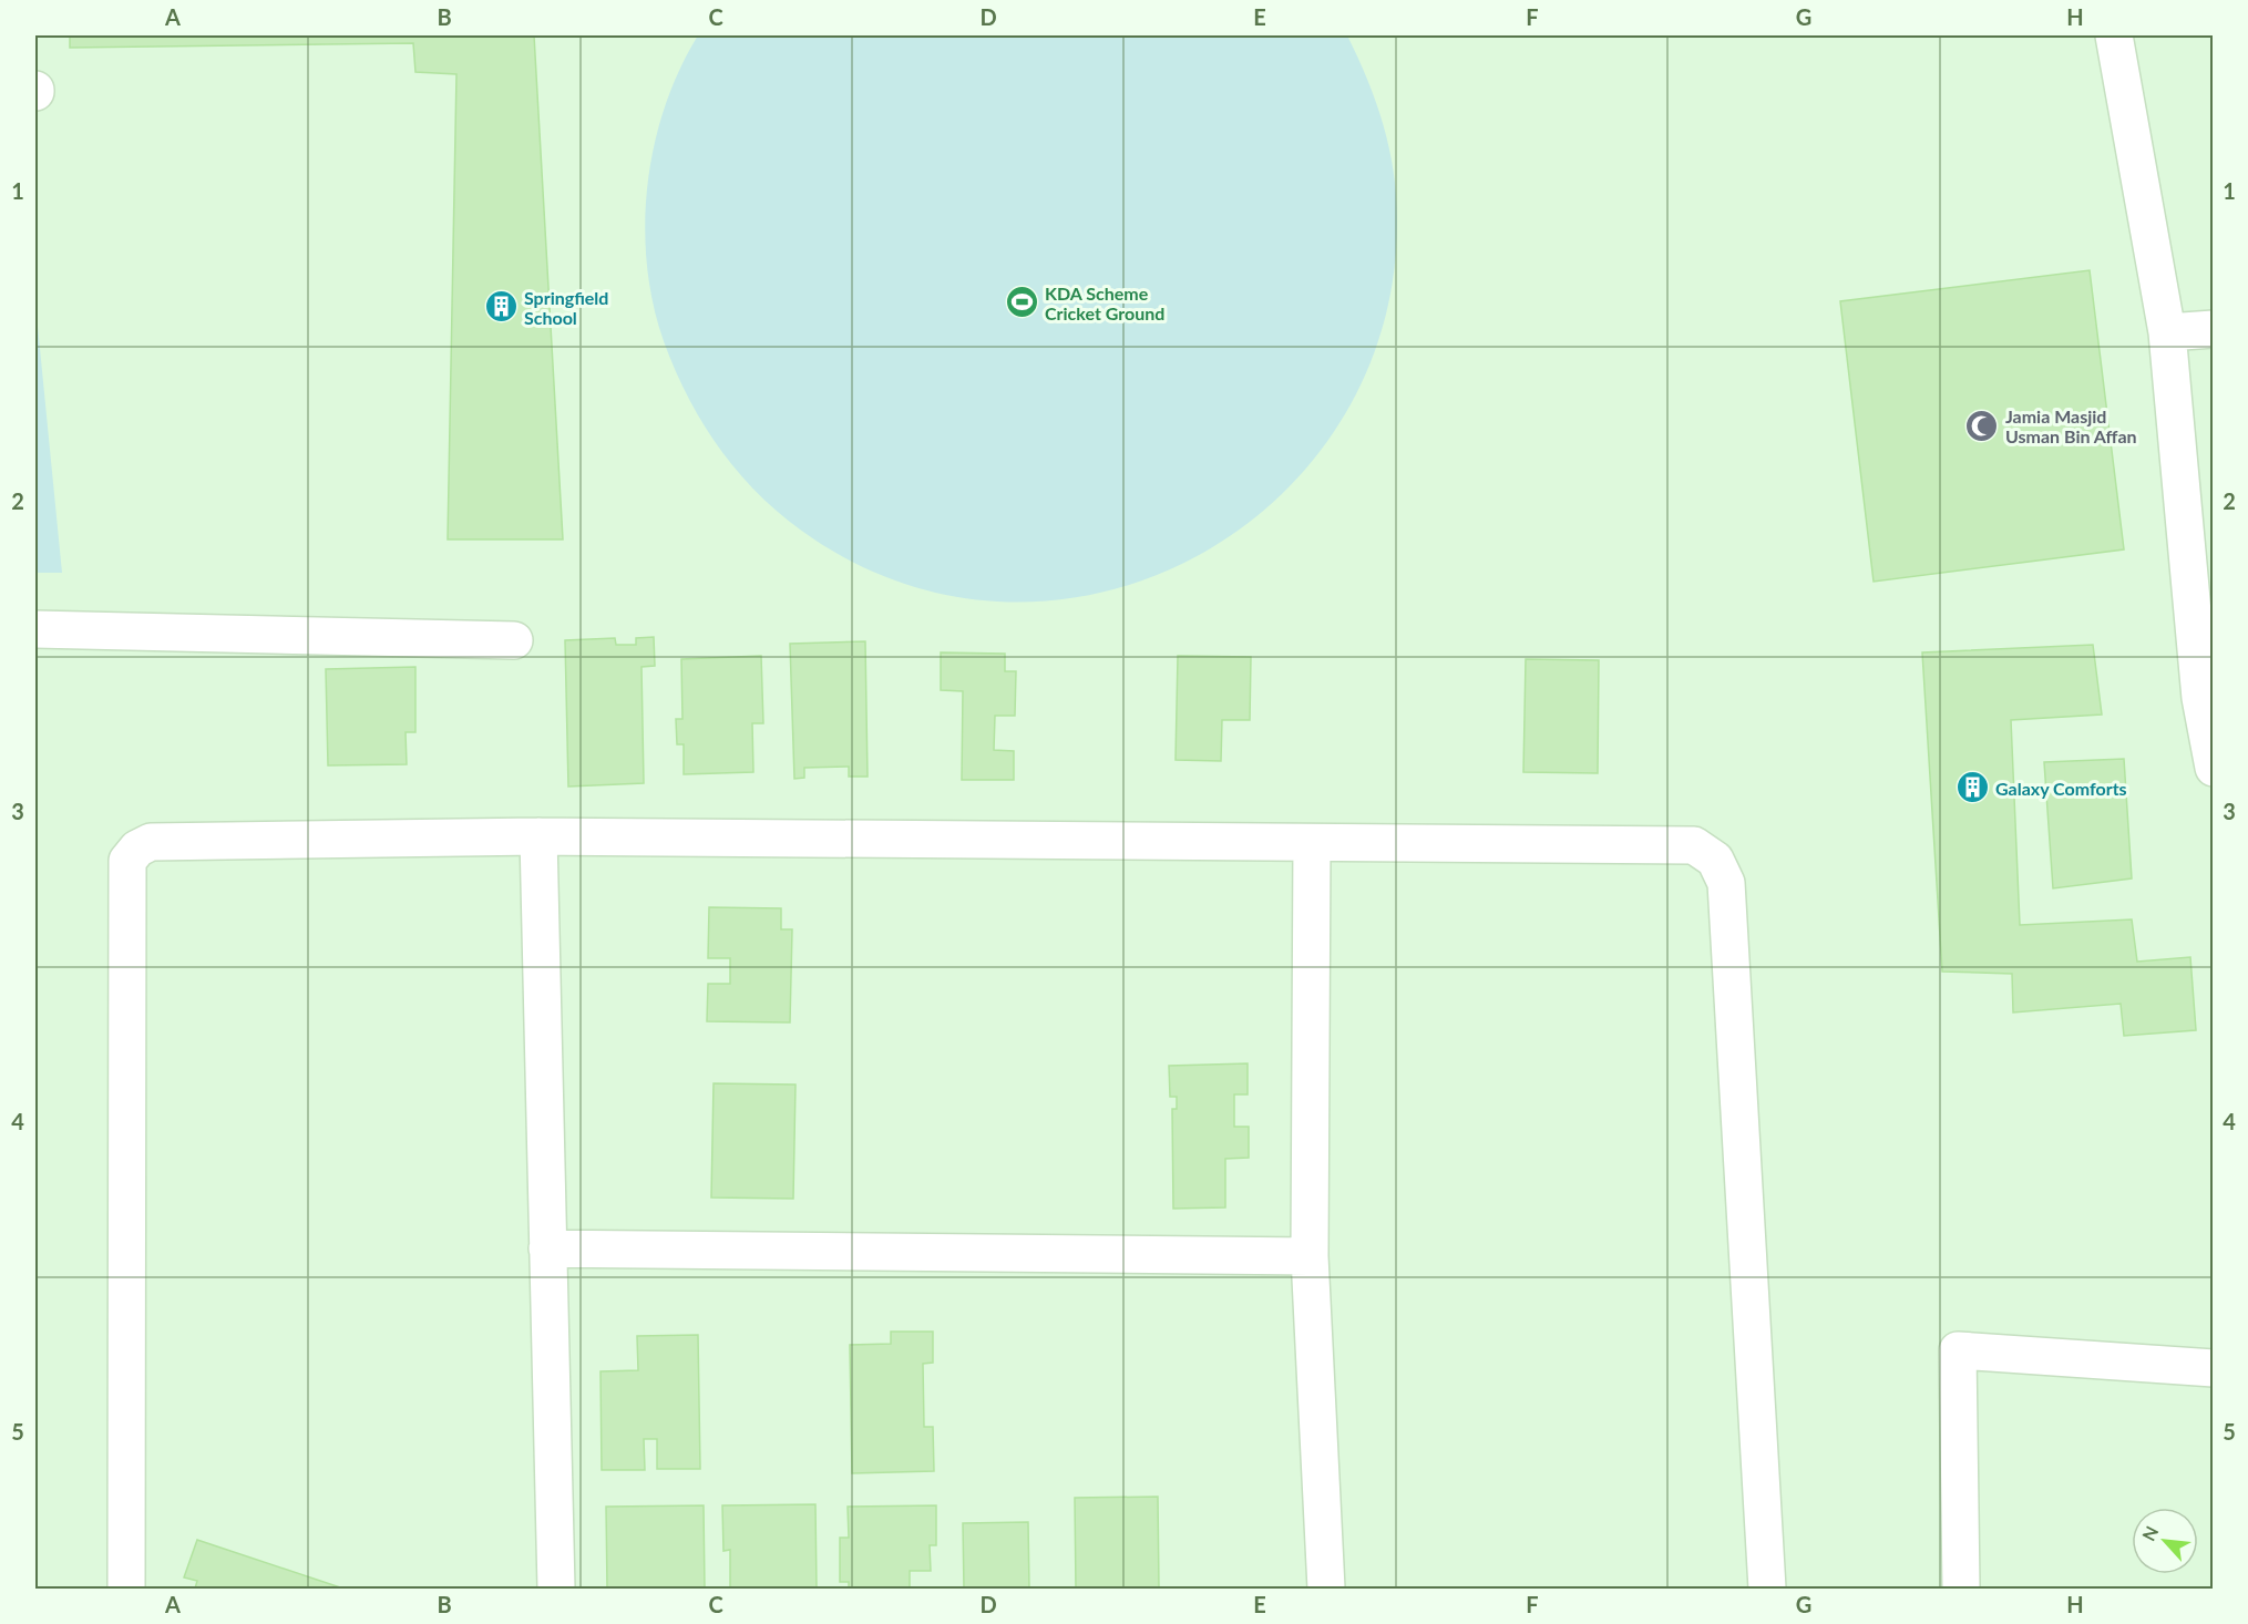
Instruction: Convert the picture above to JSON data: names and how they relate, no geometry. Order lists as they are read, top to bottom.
{
  "places": {
    "sports": ["KDA Scheme Cricket Ground"],
    "building": ["Springfield School", "Galaxy Comforts"],
    "mosque": ["Jamia Masjid Usman Bin Affan"]
  },
  "north": "top left",
  "grid": {
    "columns": [
      "A",
      "B",
      "C",
      "D",
      "E",
      "F",
      "G",
      "H"
    ],
    "rows": [
      "1",
      "2",
      "3",
      "4",
      "5"
    ]
  }
}
